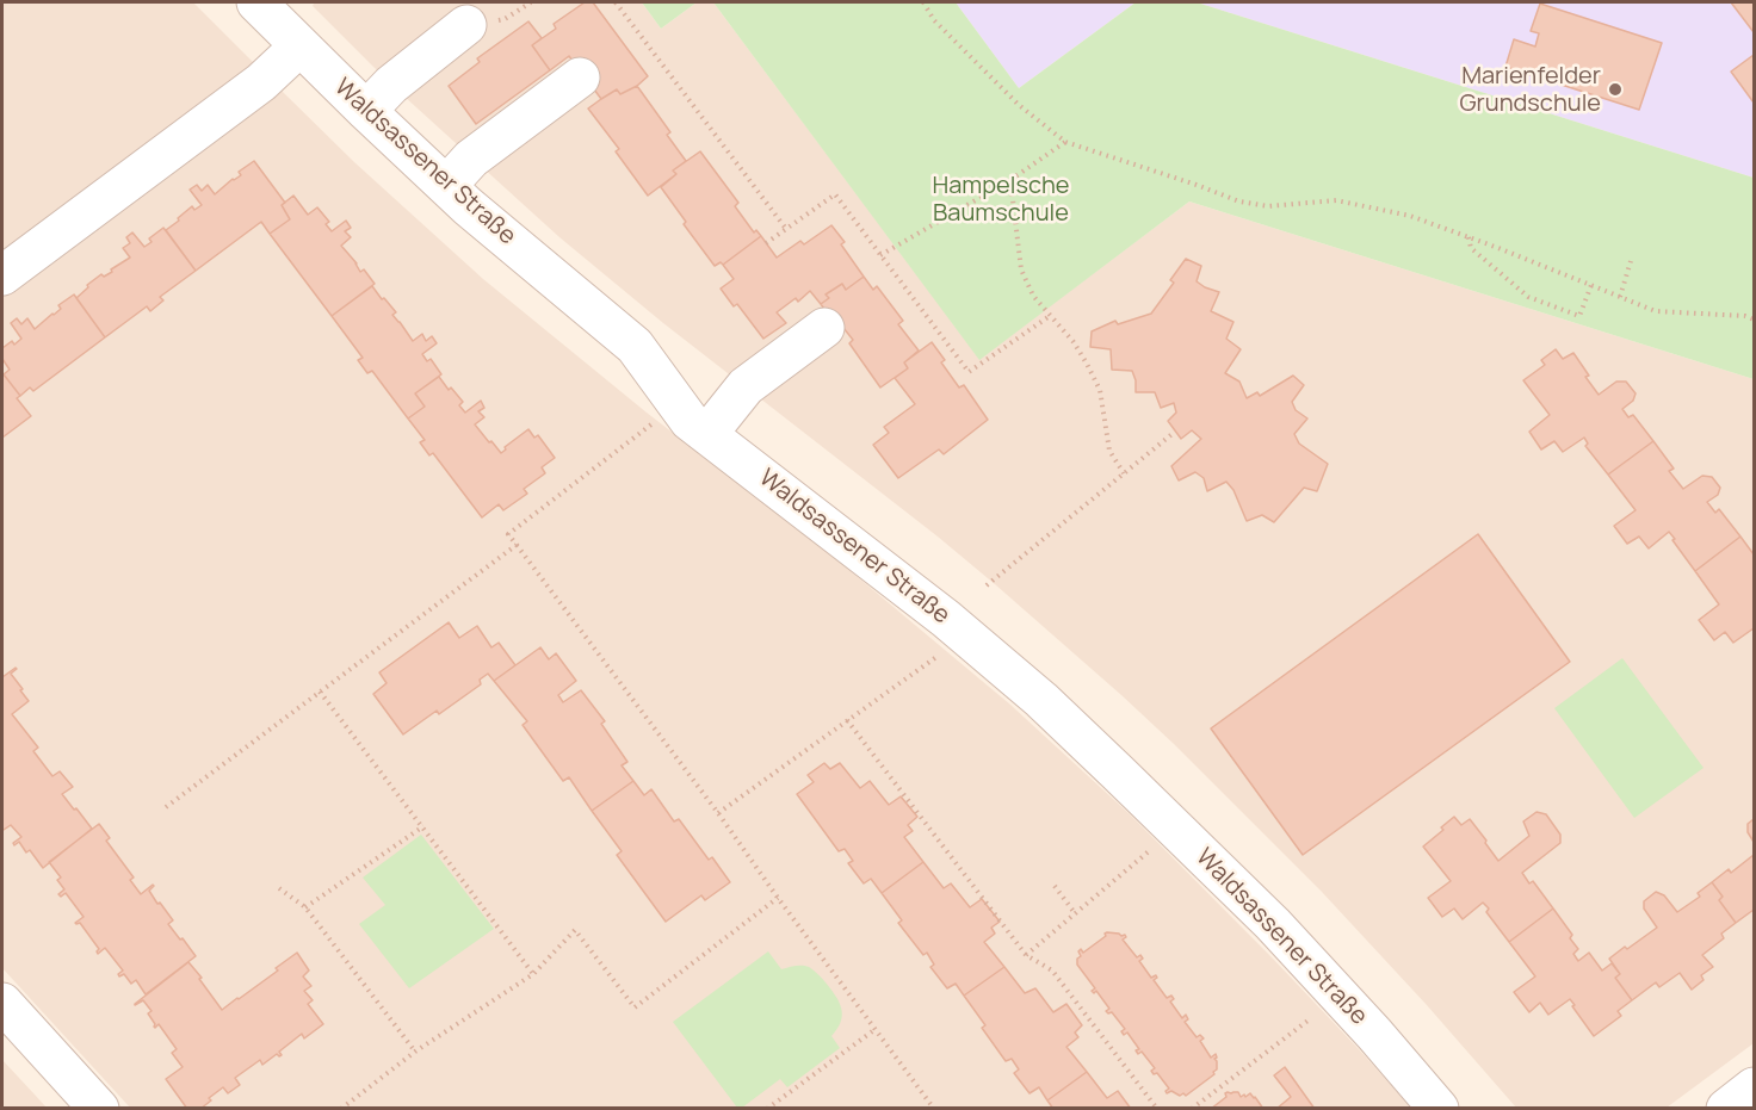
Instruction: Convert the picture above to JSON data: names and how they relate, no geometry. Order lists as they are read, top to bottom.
{
  "streets": {
    "street": ["Waldsassener Straße"]
  },
  "parks": ["Hampelsche Baumschule"],
  "places": ["Marienfelder Grundschule"]
}
